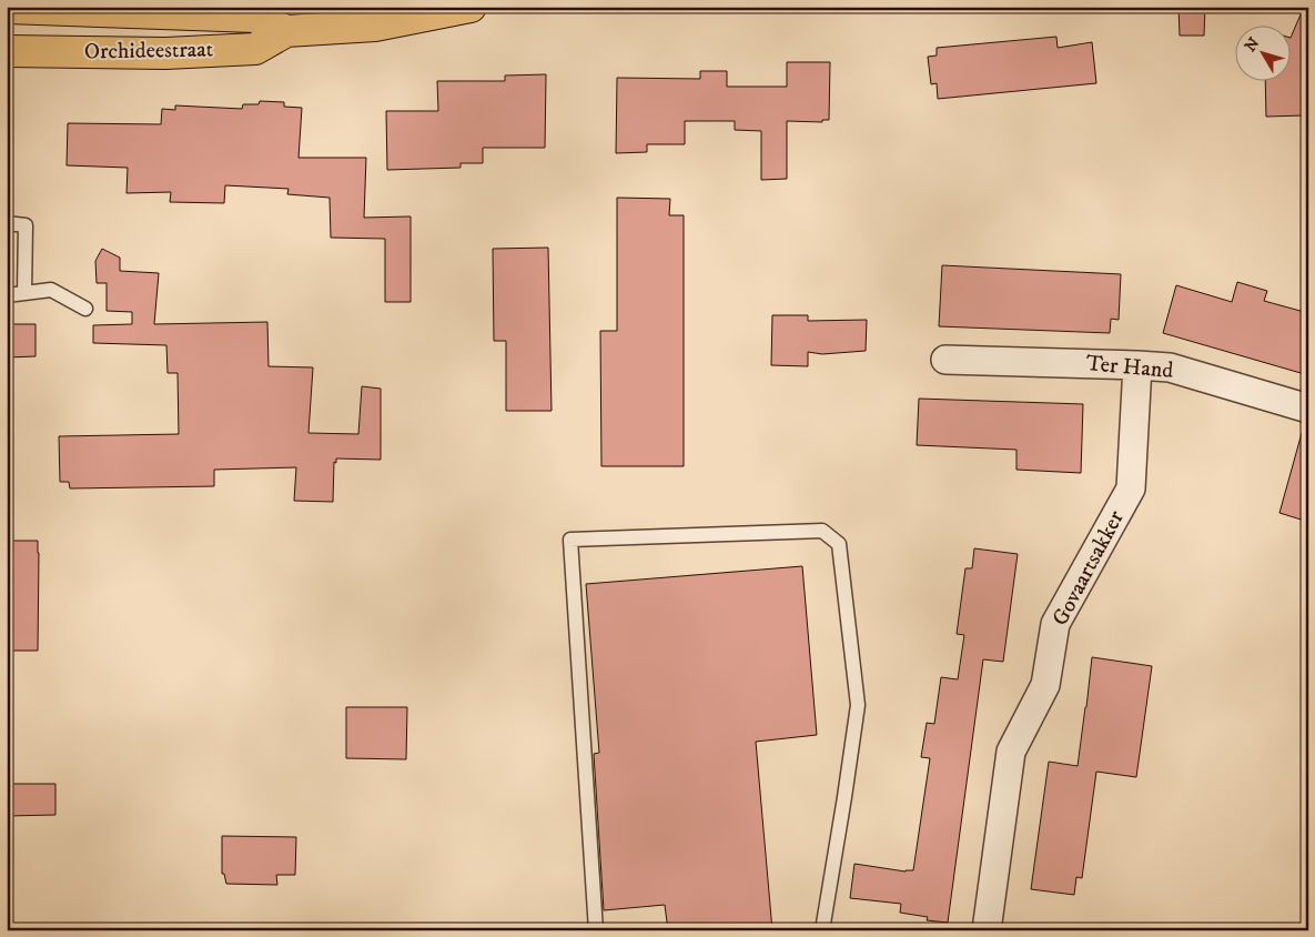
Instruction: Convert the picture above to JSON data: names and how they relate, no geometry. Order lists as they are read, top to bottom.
{
  "streets": {
    "main road": ["Orchideestraat"],
    "street": ["Ter Hand", "Govaartsakker"]
  },
  "crossings": [
    ["Ter Hand", "Govaartsakker"]
  ],
  "north": "top left"
}
